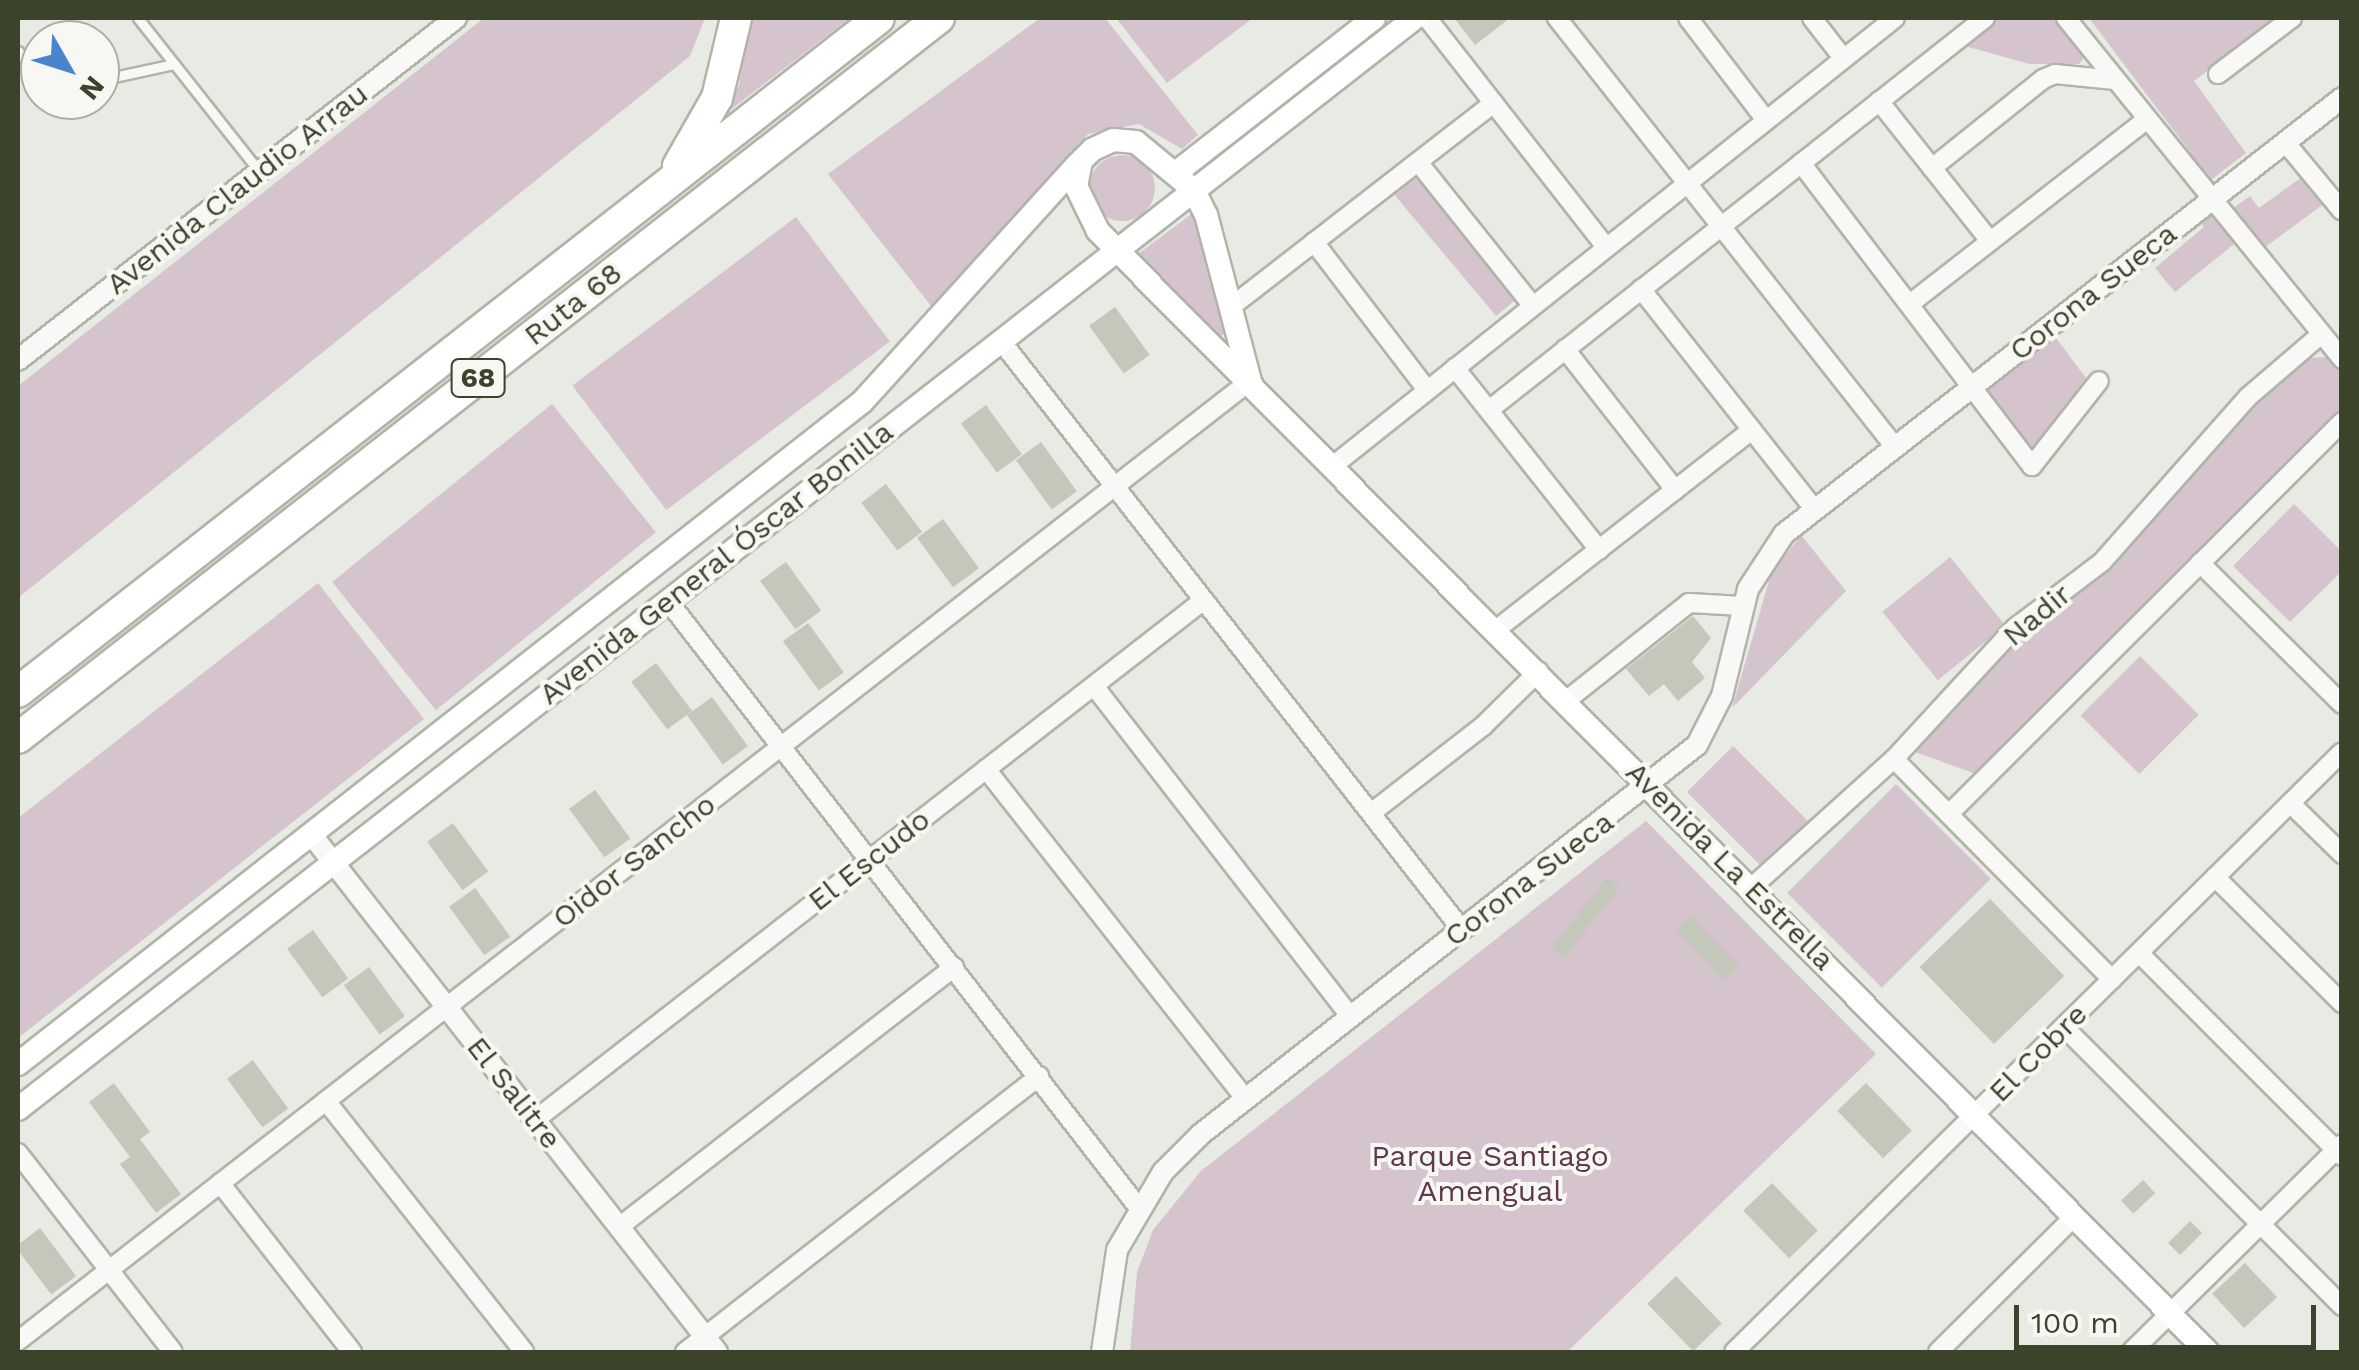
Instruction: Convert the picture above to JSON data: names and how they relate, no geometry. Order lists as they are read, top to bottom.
{
  "streets": {
    "highway": ["Ruta 68", "68"],
    "main road": ["Avenida General Óscar Bonilla", "Avenida La Estrella"],
    "street": [
      "Avenida Claudio Arrau",
      "Corona Sueca",
      "Nadir",
      "El Escudo",
      "Oidor Sancho",
      "El Cobre",
      "El Salitre"
    ]
  },
  "crossings": [
    ["Corona Sueca", "Avenida La Estrella"],
    ["Avenida General Óscar Bonilla", "Avenida La Estrella"],
    ["Avenida General Óscar Bonilla", "El Salitre"],
    ["Nadir", "Avenida La Estrella"],
    ["El Escudo", "El Salitre"],
    ["Oidor Sancho", "Avenida La Estrella"],
    ["Oidor Sancho", "El Salitre"],
    ["Avenida La Estrella", "El Cobre"]
  ],
  "parks": ["Parque Santiago Amengual"],
  "scale_bar": "100 m",
  "north": "bottom right"
}
